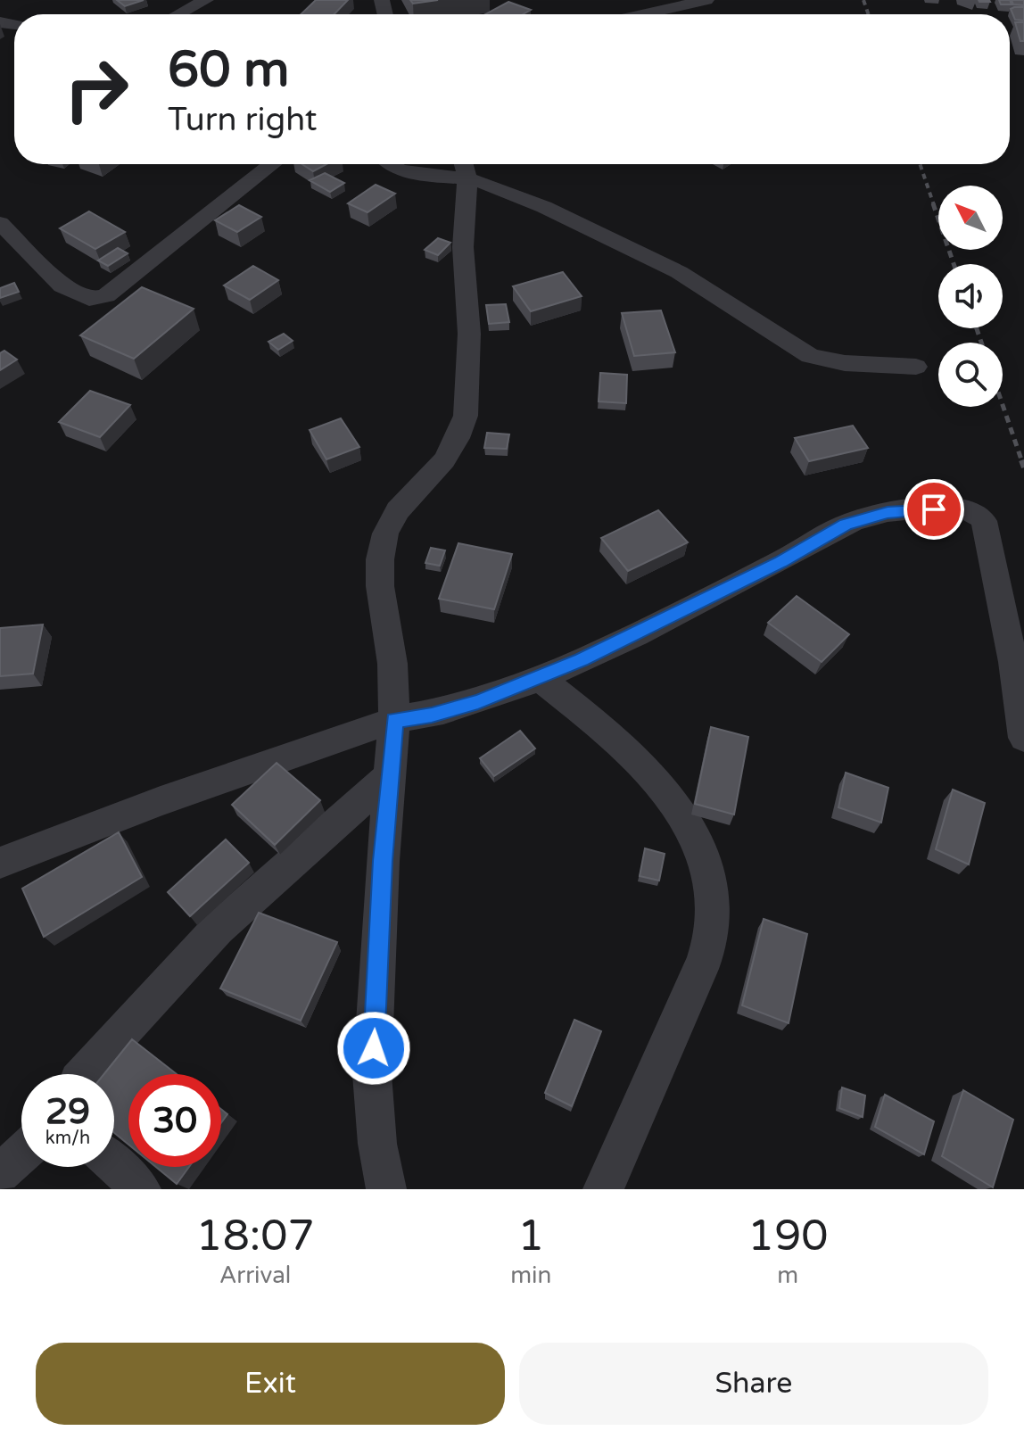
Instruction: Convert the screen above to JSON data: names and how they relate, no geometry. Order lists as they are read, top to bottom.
{
  "north": "top left",
  "page": {
    "turn": ["60 m", "Turn right"],
    "speed": "29 km/h",
    "limit": "30",
    "eta": [
      "18:07",
      "Arrival",
      "1",
      "min",
      "190",
      "m"
    ],
    "buttons": ["Exit", "Share"]
  }
}
